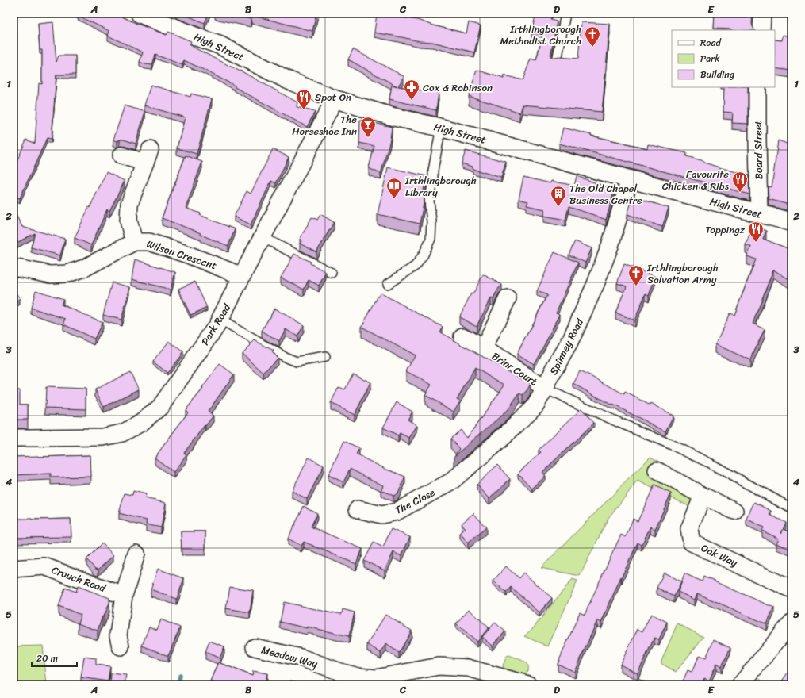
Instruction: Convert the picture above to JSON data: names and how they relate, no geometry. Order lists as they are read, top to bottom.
{
  "streets": {
    "main road": ["High Street"],
    "street": [
      "Board Street",
      "Wilson Crescent",
      "Park Road",
      "Spinney Road",
      "Briar Court",
      "The Close",
      "Oak Way",
      "Crouch Road",
      "Meadow Way"
    ]
  },
  "crossings": [
    ["High Street", "Board Street"],
    ["High Street", "Park Road"],
    ["High Street", "Spinney Road"],
    ["Wilson Crescent", "Park Road"],
    ["Spinney Road", "Briar Court"],
    ["Spinney Road", "The Close"]
  ],
  "places": {
    "church": ["Irthlingborough Methodist Church", "Irthlingborough Salvation Army"],
    "pharmacy": ["Cox & Robinson"],
    "restaurant": ["Spot On", "Favourite Chicken & Ribs", "Toppingz"],
    "bar": ["The Horseshoe Inn"],
    "library": ["Irthlingborough Library"],
    "building": ["The Old Chapel Business Centre"]
  },
  "legend": ["Road", "Park", "Building"],
  "scale_bar": "20 m",
  "grid": {
    "columns": [
      "A",
      "B",
      "C",
      "D",
      "E"
    ],
    "rows": [
      "1",
      "2",
      "3",
      "4",
      "5"
    ]
  }
}
